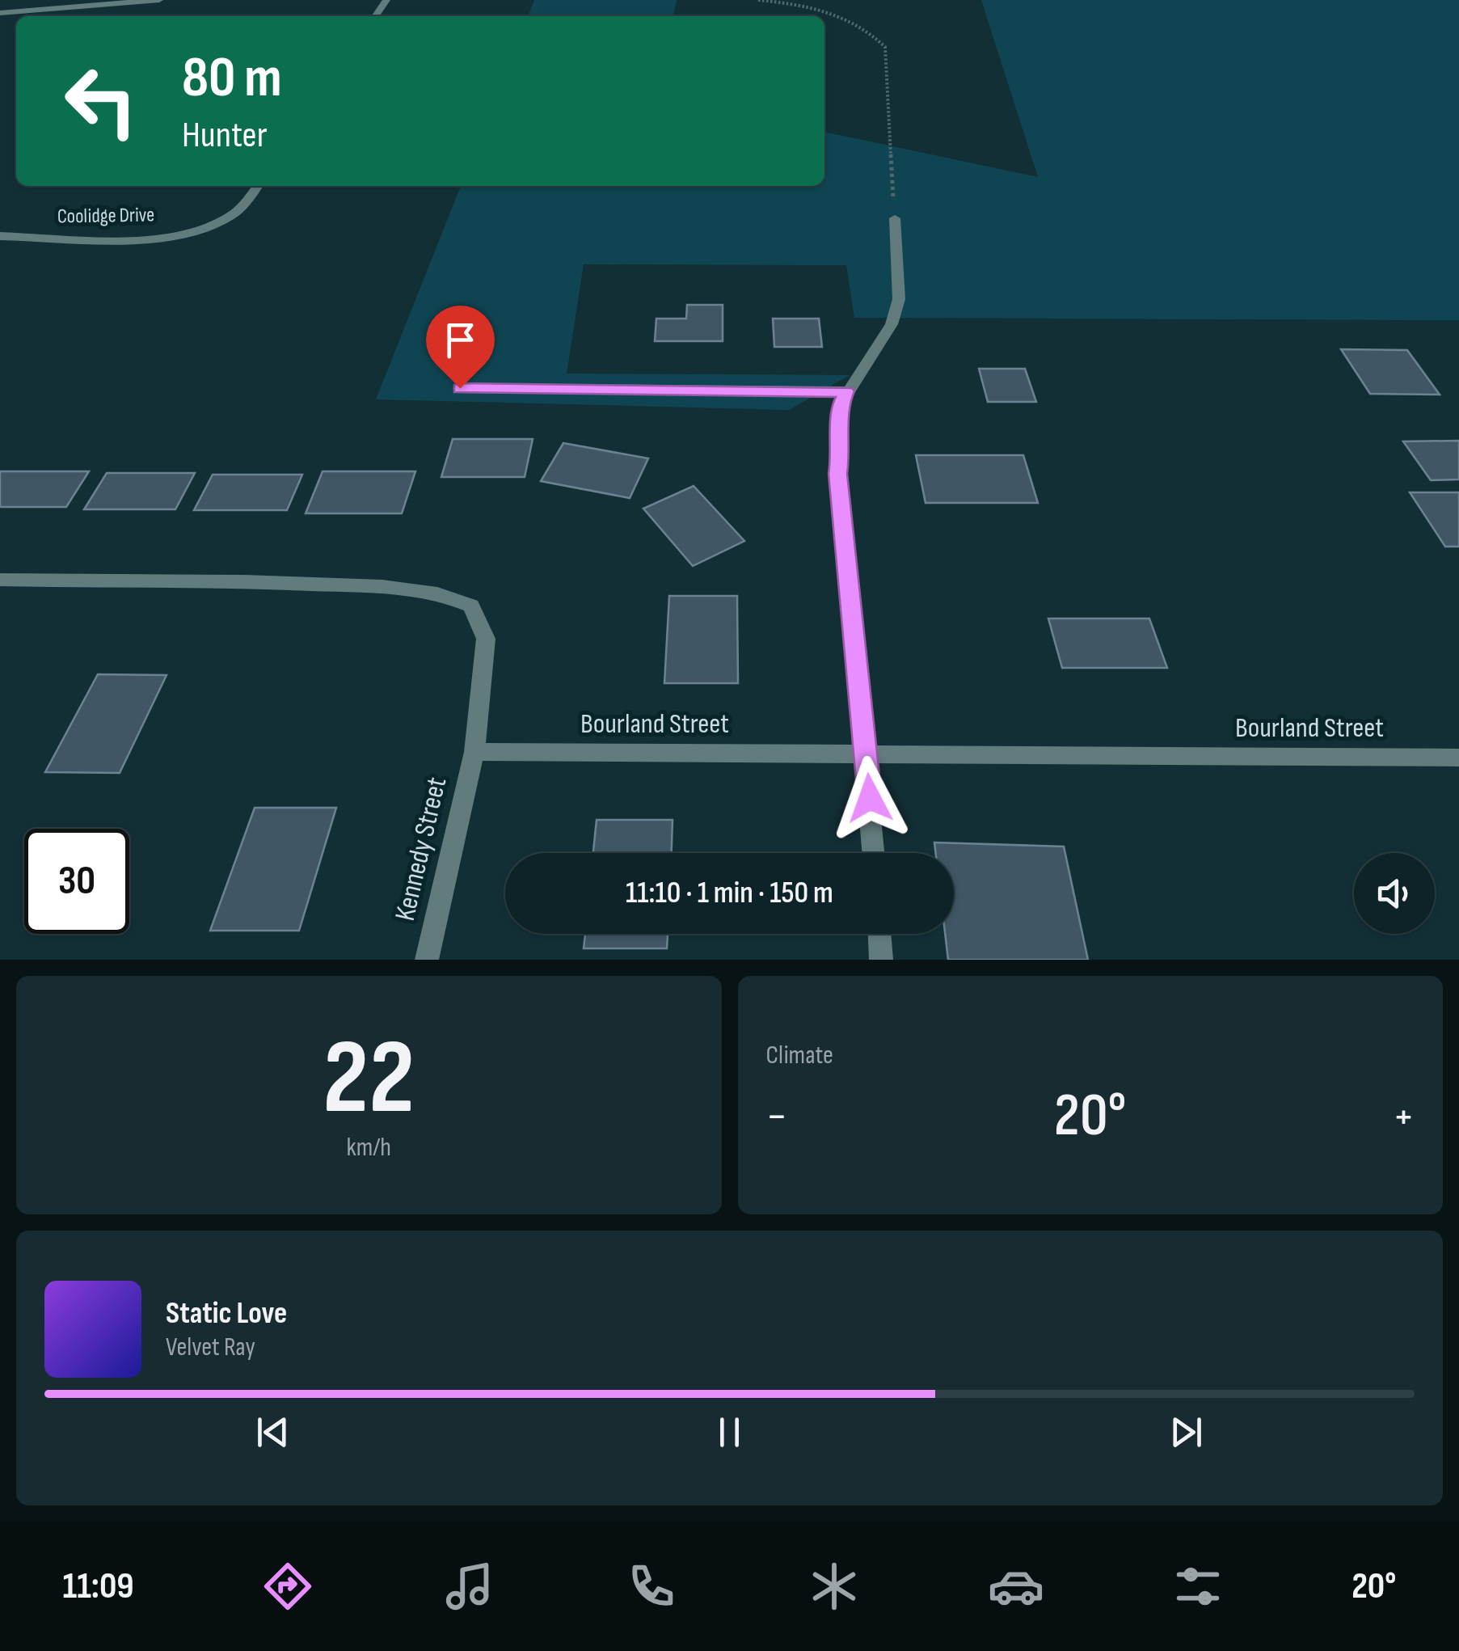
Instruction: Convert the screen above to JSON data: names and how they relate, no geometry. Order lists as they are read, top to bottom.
{
  "streets": {
    "street": ["Coolidge Drive", "Bourland Street", "Kennedy Street"]
  },
  "crossings": [
    ["Bourland Street", "Kennedy Street"]
  ],
  "page": {
    "turn": ["80 m", "Hunter"],
    "limit": "30",
    "trip": "11:10 · 1 min · 150 m",
    "tile": [
      ["22", "km/h"],
      "Climate"
    ],
    "heat": ["−", "20°", "+"],
    "song": ["Static Love", "Velvet Ray"],
    "tabs": ["11:09", "20°"]
  }
}
